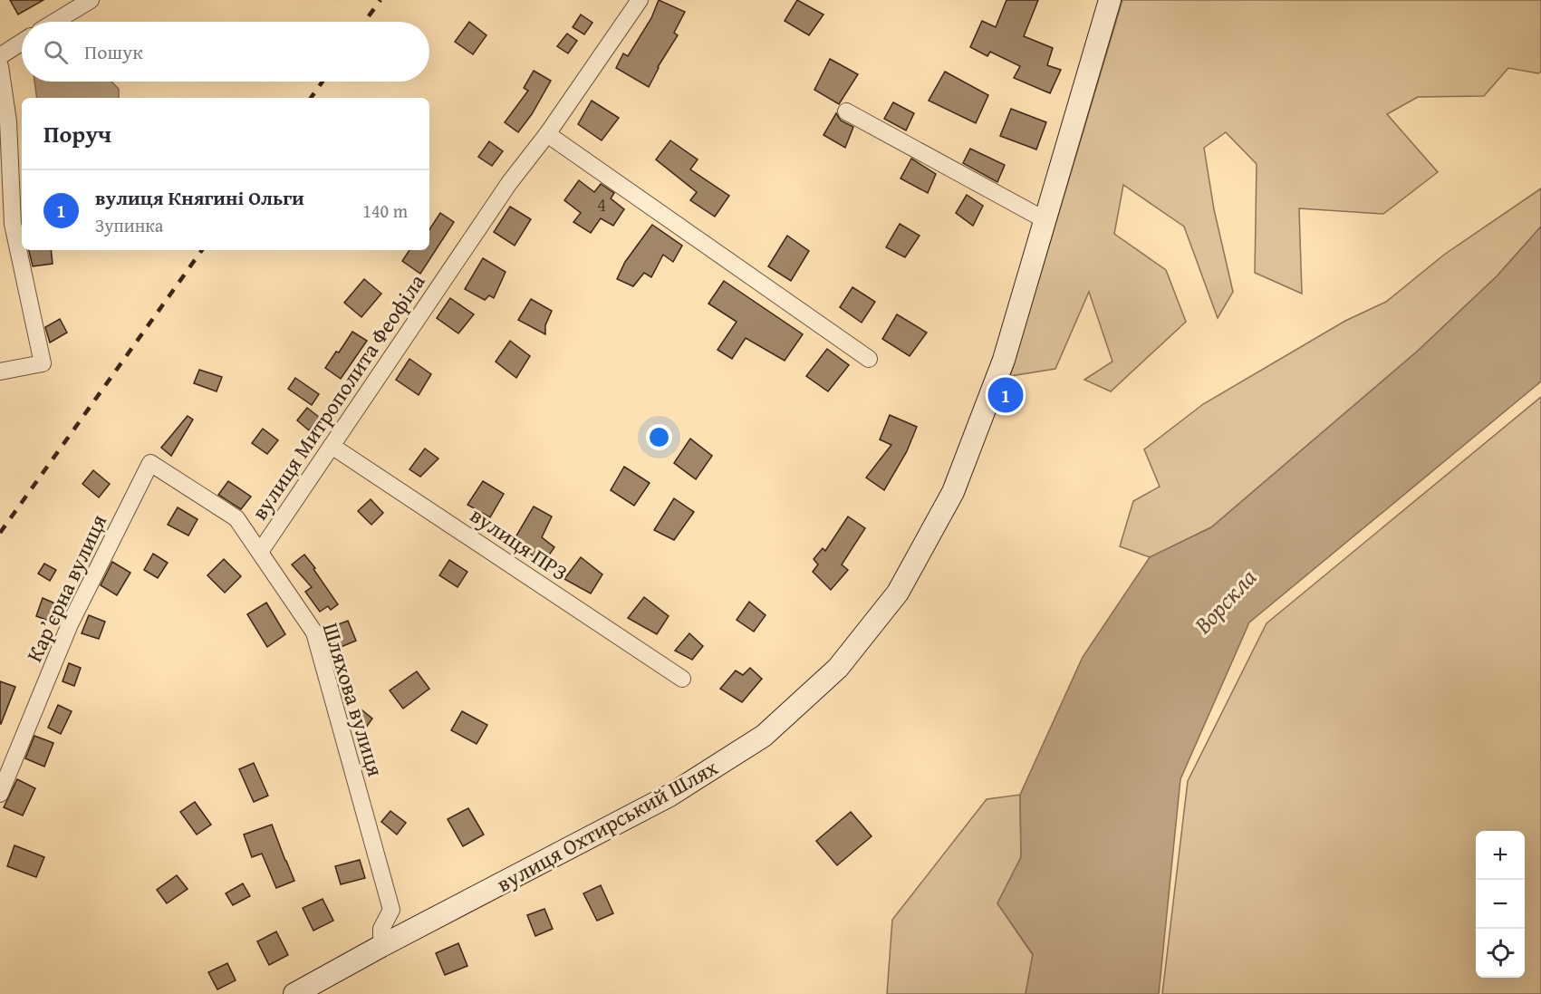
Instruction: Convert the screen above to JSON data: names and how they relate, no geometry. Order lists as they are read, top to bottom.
{
  "streets": {
    "main road": ["вулиця Охтирський Шлях"],
    "street": [
      "вулиця Митрополита Феофіла",
      "вулиця ПРЗ",
      "Карʼєрна вулиця",
      "Шляхова вулиця"
    ]
  },
  "crossings": [
    ["вулиця Митрополита Феофіла", "вулиця ПРЗ"],
    ["вулиця Митрополита Феофіла", "Шляхова вулиця"],
    ["Карʼєрна вулиця", "Шляхова вулиця"],
    ["Шляхова вулиця", "вулиця Охтирський Шлях"]
  ],
  "water": ["Ворскла"],
  "house_numbers": ["4"],
  "page": {
    "search": "Пошук",
    "heading": "Поруч",
    "list": [
      {
        "mark": "1",
        "name": "вулиця Княгині Ольги",
        "note": "Зупинка",
        "value": "140 m"
      }
    ],
    "pins": "1",
    "map_buttons": ["+", "−"]
  }
}
